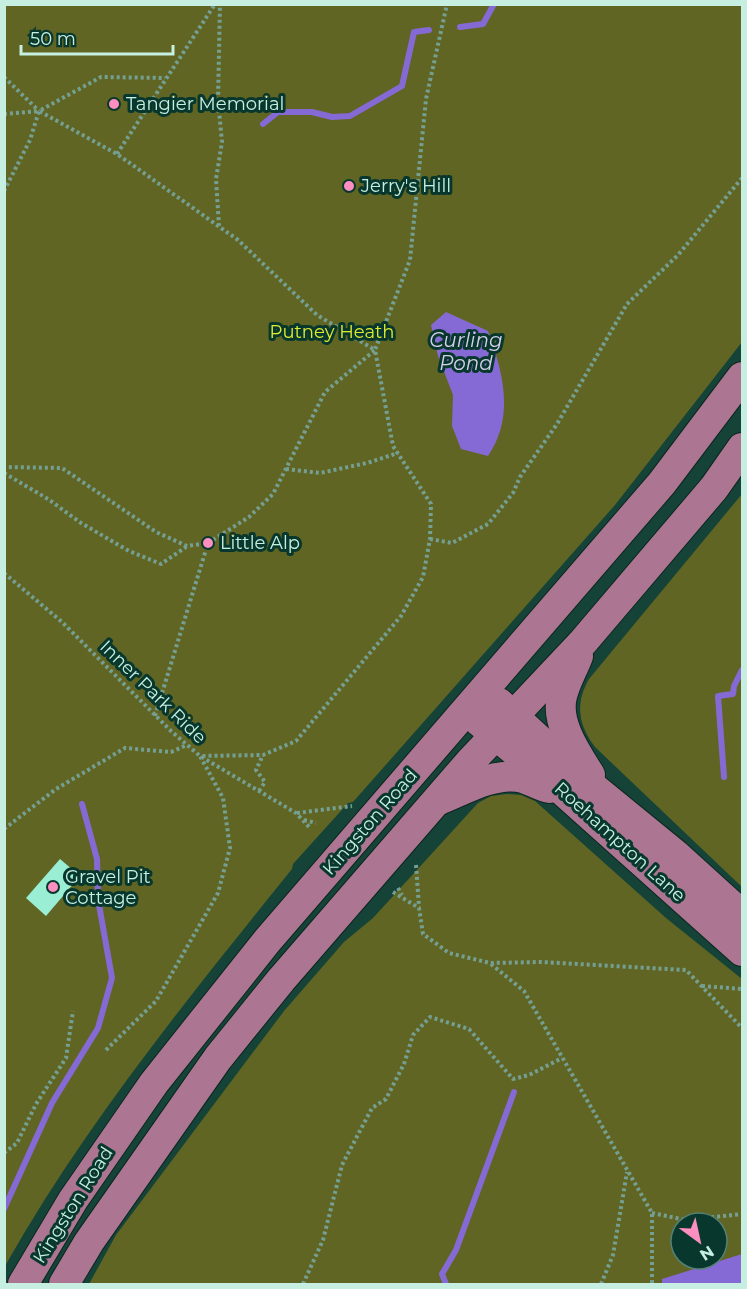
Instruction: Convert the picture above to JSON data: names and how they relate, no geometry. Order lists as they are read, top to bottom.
{
  "streets": {
    "highway": ["Kingston Road", "Roehampton Lane"],
    "path": ["Inner Park Ride"]
  },
  "crossings": [
    ["Kingston Road", "Roehampton Lane"]
  ],
  "water": ["Curling Pond"],
  "parks": ["Putney Heath"],
  "places": [
    "Tangier Memorial",
    "Jerry's Hill",
    "Little Alp",
    "Gravel Pit Cottage"
  ],
  "scale_bar": "50 m",
  "north": "bottom right"
}
